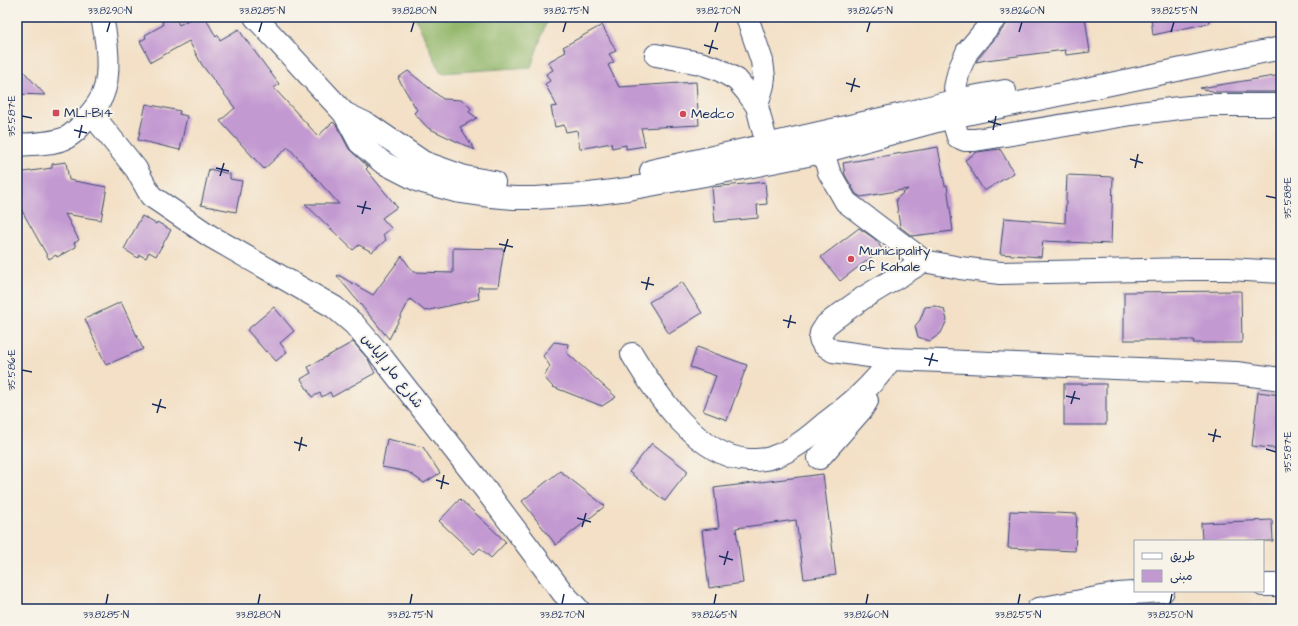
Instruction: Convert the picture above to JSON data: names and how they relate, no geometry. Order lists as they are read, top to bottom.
{
  "streets": {
    "main road": ["شارع مار إلياس"]
  },
  "places": {
    "transit": ["ML1-B14"],
    "other": ["Medco", "Municipality of Kahale"]
  },
  "legend": ["طريق", "مبنى"],
  "coordinates": [
    "33.8290°N",
    "33.8285°N",
    "33.8280°N",
    "33.8275°N",
    "33.8270°N",
    "33.8265°N",
    "33.8260°N",
    "33.8255°N",
    "35.587°E",
    "35.588°E",
    "35.586°E",
    "33.8250°N"
  ]
}
